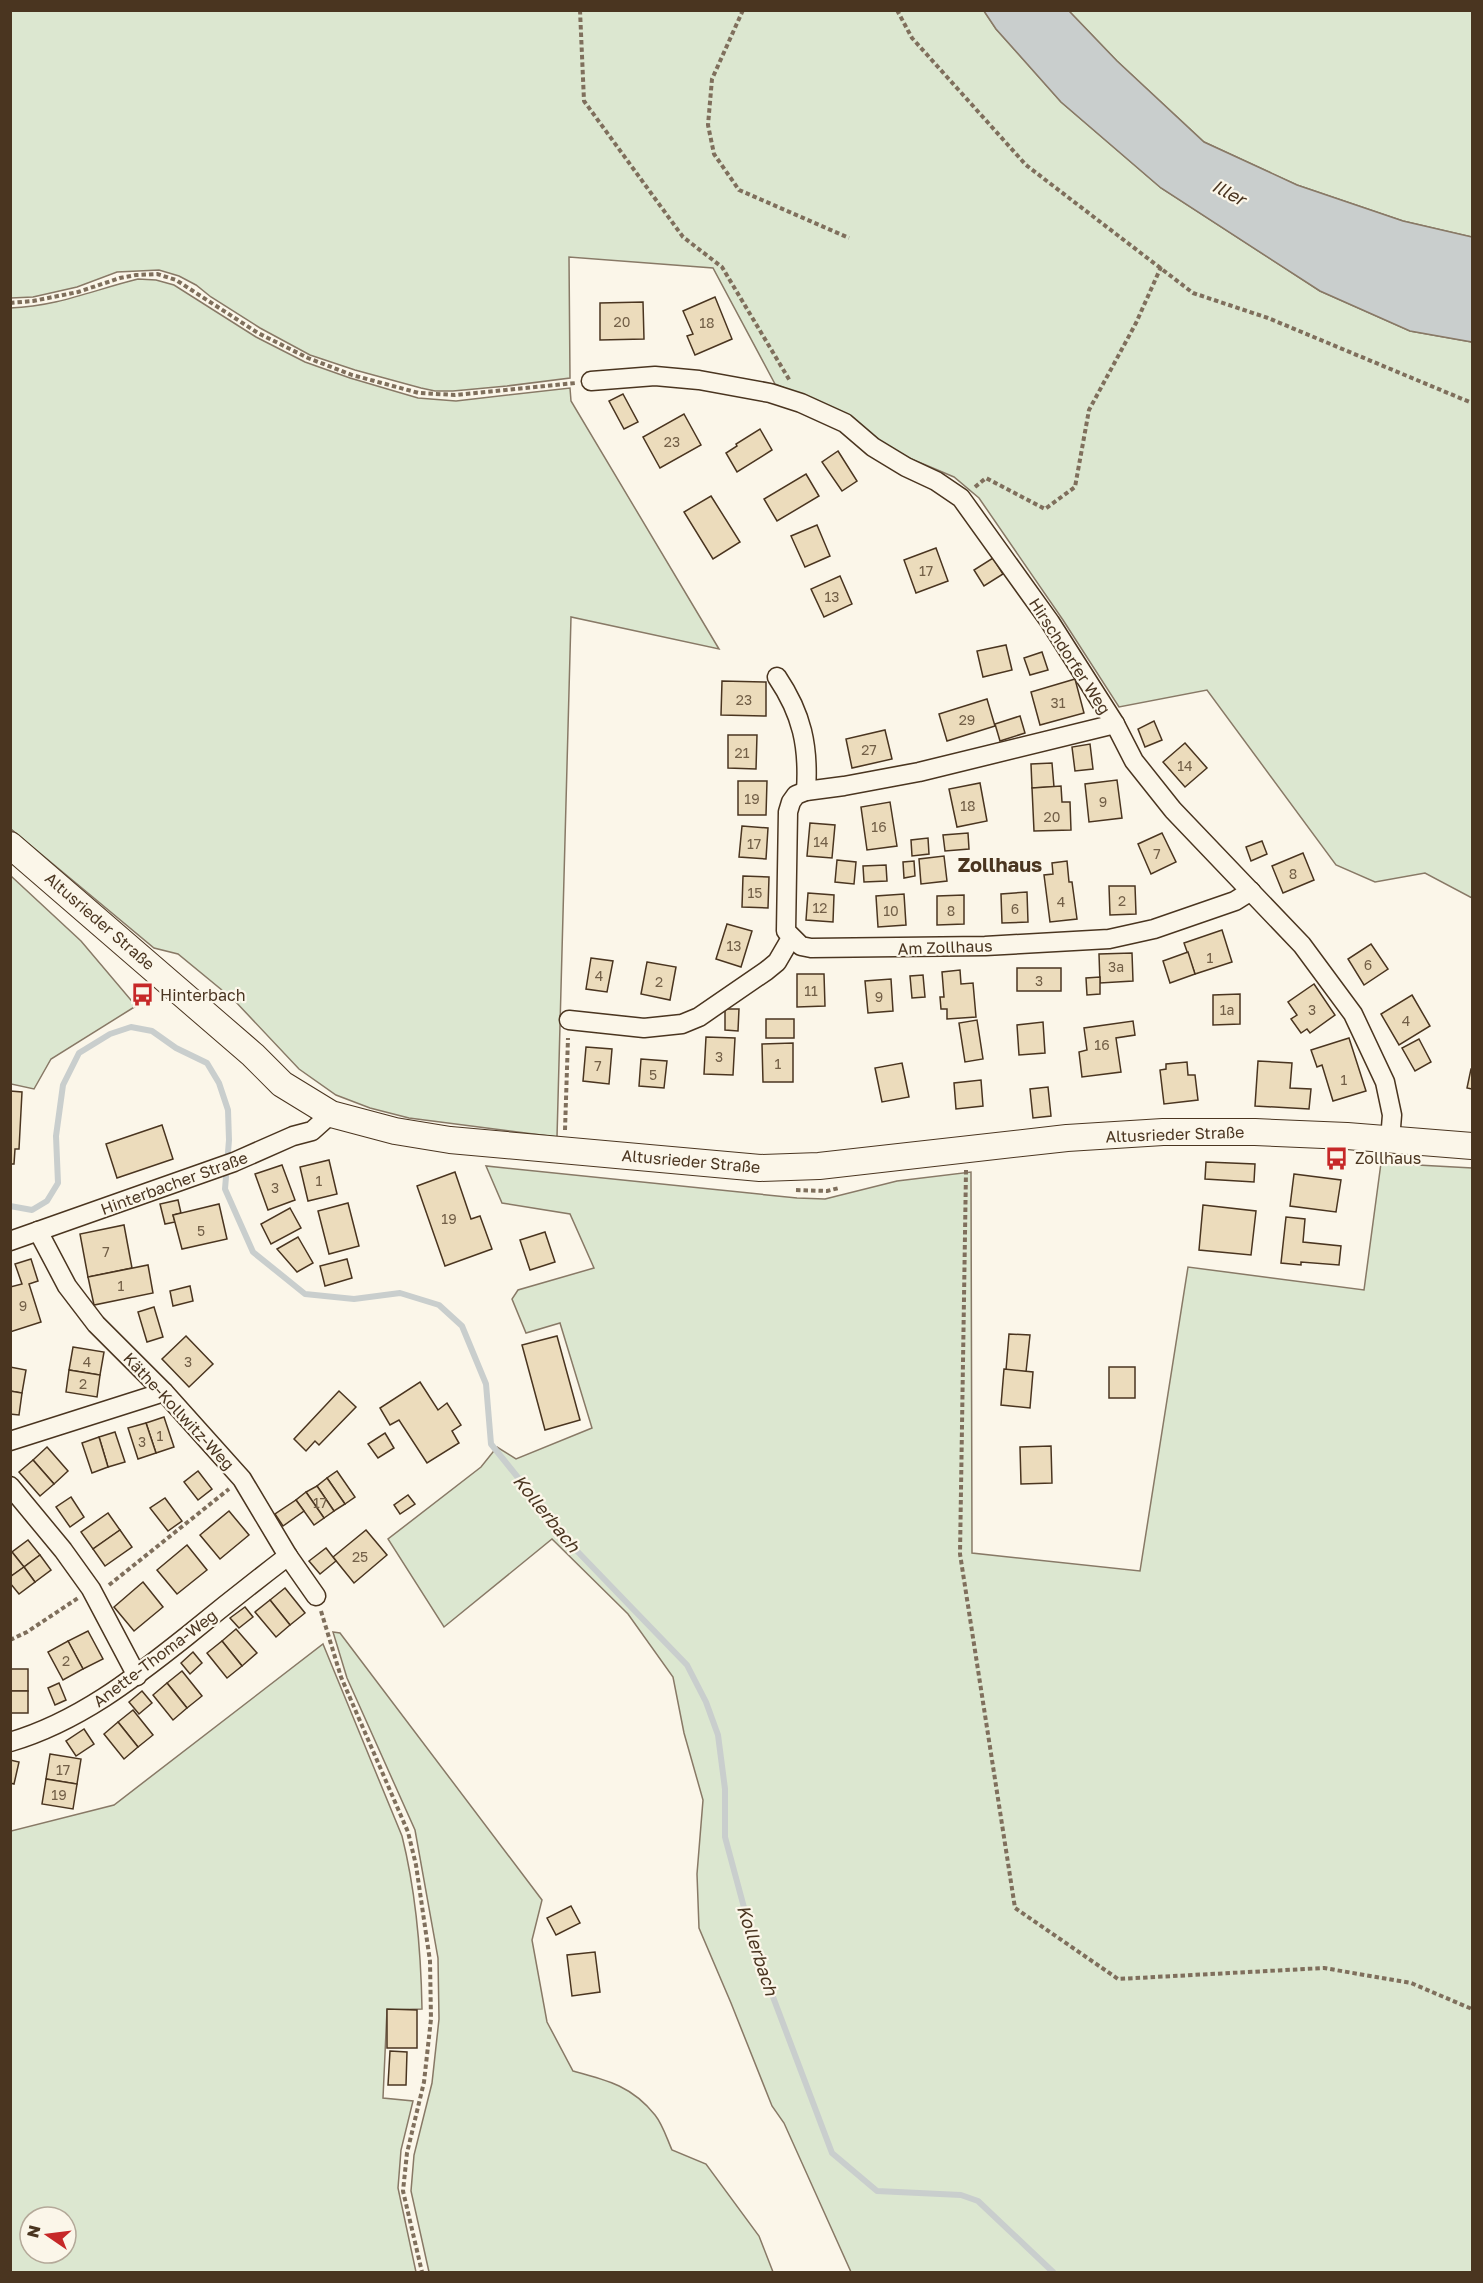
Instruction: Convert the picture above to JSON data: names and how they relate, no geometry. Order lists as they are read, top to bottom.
{
  "streets": {
    "main road": ["Altusrieder Straße"],
    "street": [
      "Hirschdorfer Weg",
      "Am Zollhaus",
      "Hinterbacher Straße",
      "Käthe-Kollwitz-Weg",
      "Anette-Thoma-Weg"
    ]
  },
  "crossings": [
    ["Hirschdorfer Weg", "Altusrieder Straße"],
    ["Hirschdorfer Weg", "Am Zollhaus"],
    ["Altusrieder Straße", "Hinterbacher Straße"],
    ["Hinterbacher Straße", "Käthe-Kollwitz-Weg"],
    ["Käthe-Kollwitz-Weg", "Anette-Thoma-Weg"]
  ],
  "districts": ["Zollhaus"],
  "water": ["Iller", "Kollerbach"],
  "places": {
    "bus stop": ["Hinterbach", "Zollhaus"]
  },
  "house_numbers": [
    "20",
    "18",
    "23",
    "17",
    "13",
    "23",
    "31",
    "29",
    "27",
    "21",
    "14",
    "19",
    "9",
    "18",
    "20",
    "16",
    "14",
    "17",
    "7",
    "8",
    "15",
    "2",
    "4",
    "12",
    "6",
    "10",
    "8",
    "13",
    "1",
    "6",
    "3a",
    "4",
    "3",
    "2",
    "11",
    "9",
    "1a",
    "3",
    "4",
    "16",
    "3",
    "1",
    "7",
    "5",
    "1",
    "1",
    "3",
    "19",
    "5",
    "7",
    "1",
    "9",
    "4",
    "3",
    "2",
    "1",
    "3",
    "17",
    "25",
    "2",
    "17",
    "19"
  ],
  "north": "left"
}
